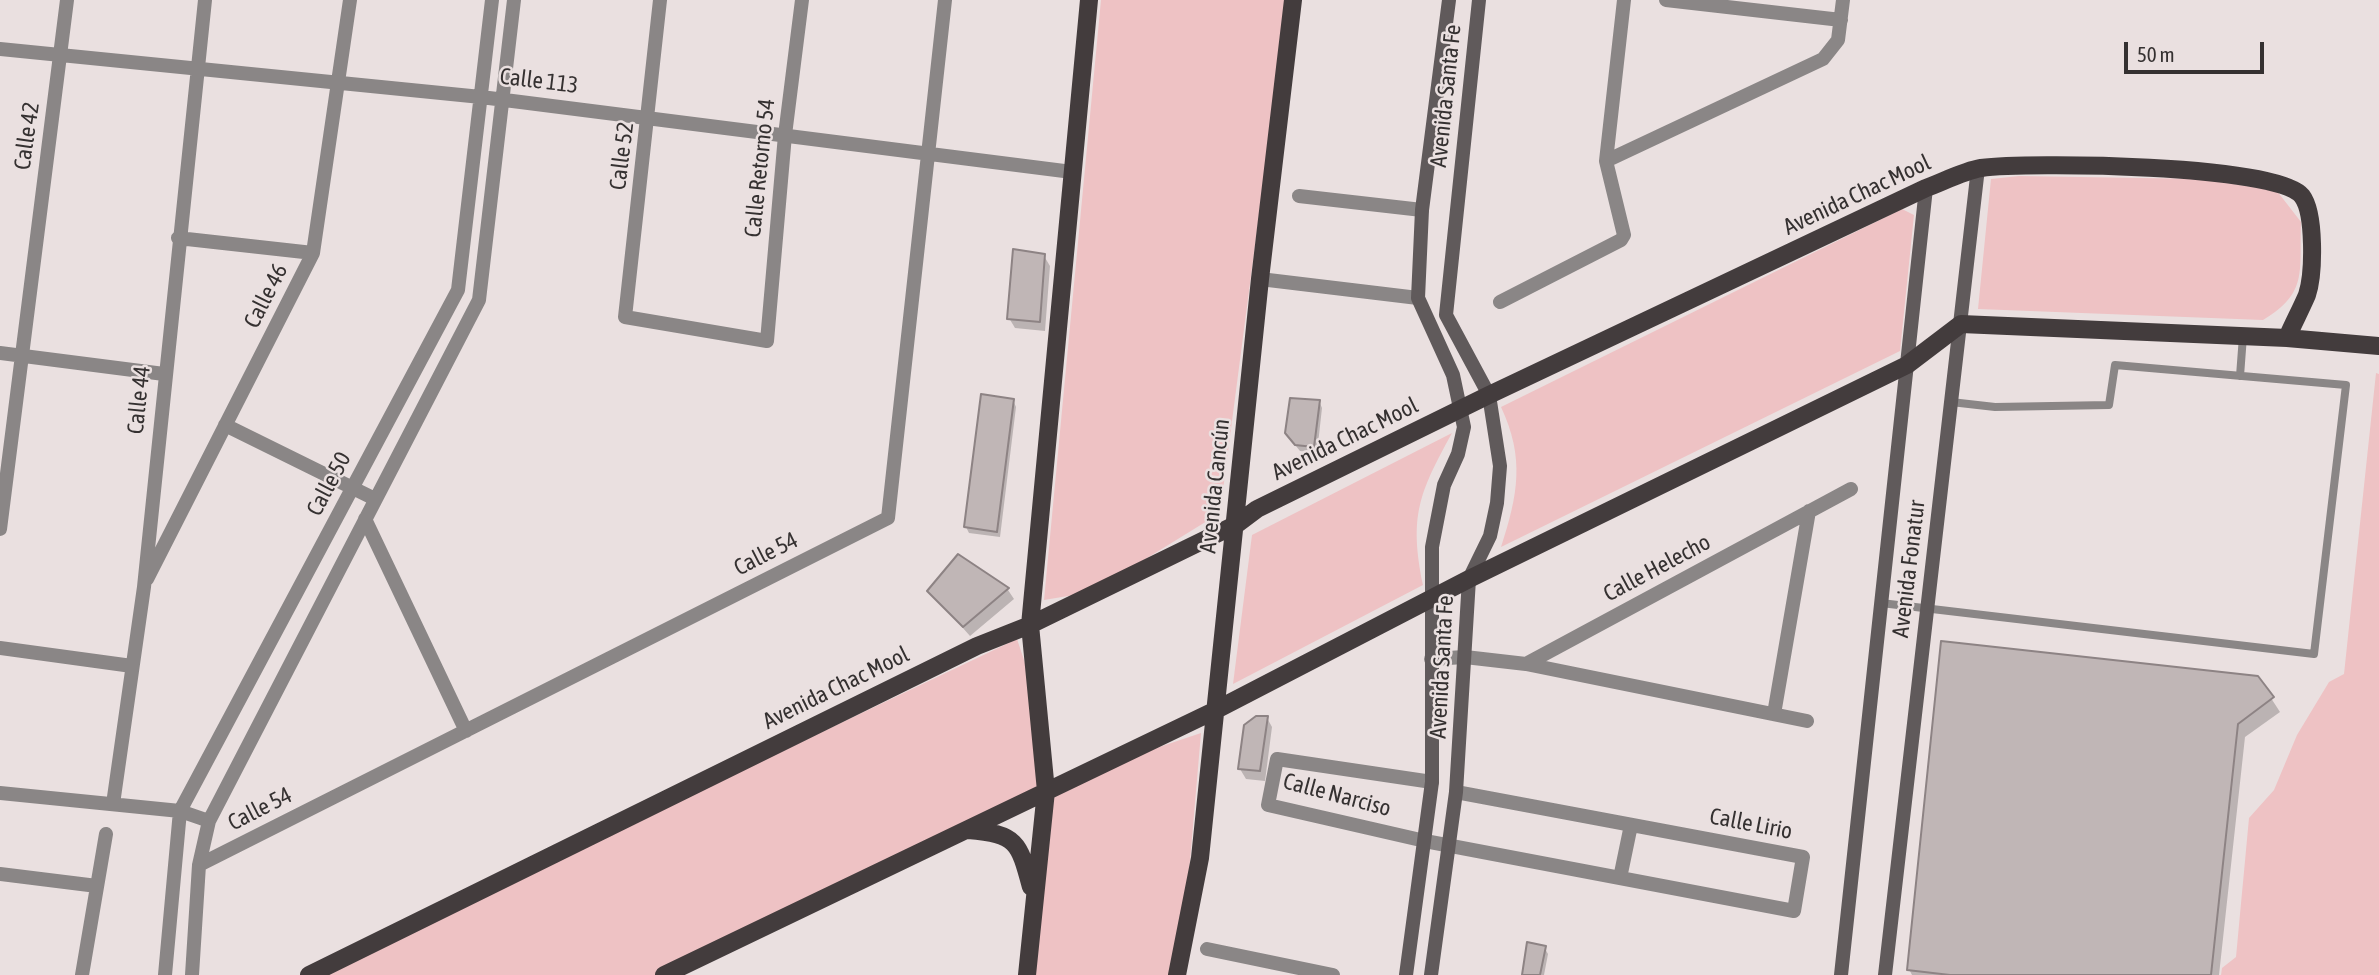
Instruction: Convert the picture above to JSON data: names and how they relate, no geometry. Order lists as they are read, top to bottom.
{
  "streets": {
    "main road": ["Avenida Chac Mool", "Avenida Cancún"],
    "street": [
      "Calle 113",
      "Avenida Santa Fe",
      "Calle 42",
      "Calle 52",
      "Calle Retorno 54",
      "Calle 46",
      "Calle 44",
      "Calle 50",
      "Calle 54",
      "Calle Helecho",
      "Avenida Fonatur",
      "Calle Narciso",
      "Calle Lirio"
    ]
  },
  "crossings": [
    ["Calle 113", "Calle 42"],
    ["Calle 113", "Calle 52"],
    ["Calle 113", "Calle Retorno 54"],
    ["Calle 113", "Calle 46"],
    ["Calle 113", "Calle 44"],
    ["Calle 113", "Calle 50"],
    ["Calle 113", "Calle 54"],
    ["Avenida Santa Fe", "Avenida Chac Mool"],
    ["Avenida Santa Fe", "Calle Narciso"],
    ["Avenida Santa Fe", "Calle Lirio"],
    ["Calle 52", "Calle Retorno 54"],
    ["Avenida Chac Mool", "Avenida Cancún"],
    ["Avenida Chac Mool", "Avenida Fonatur"],
    ["Calle 46", "Calle 44"],
    ["Calle Narciso", "Calle Lirio"]
  ],
  "scale_bar": "50 m"
}
